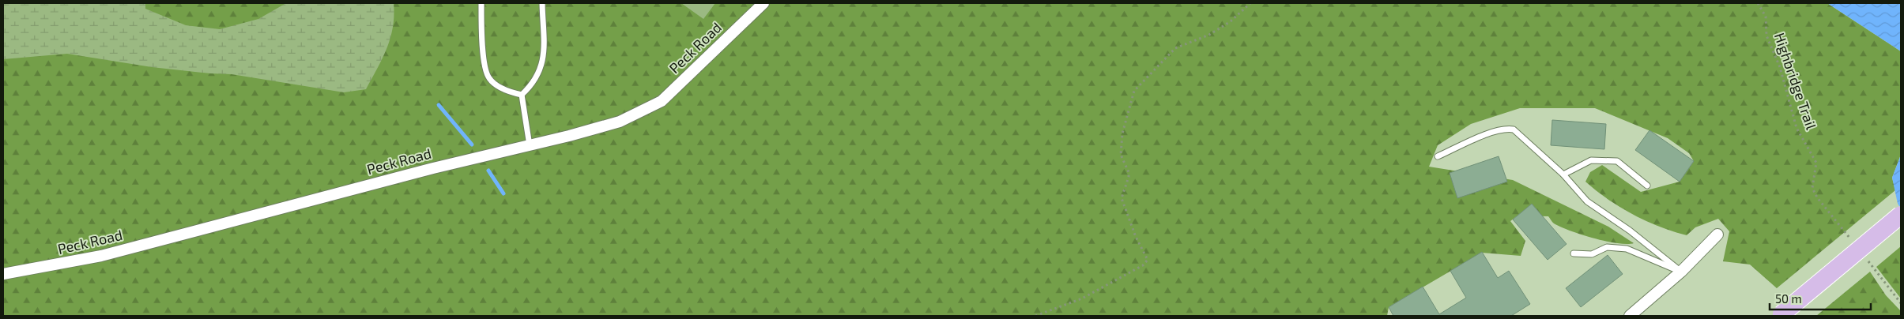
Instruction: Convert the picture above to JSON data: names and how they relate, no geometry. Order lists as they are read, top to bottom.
{
  "streets": {
    "street": ["Peck Road"],
    "path": ["Highbridge Trail"]
  },
  "scale_bar": "50 m"
}
